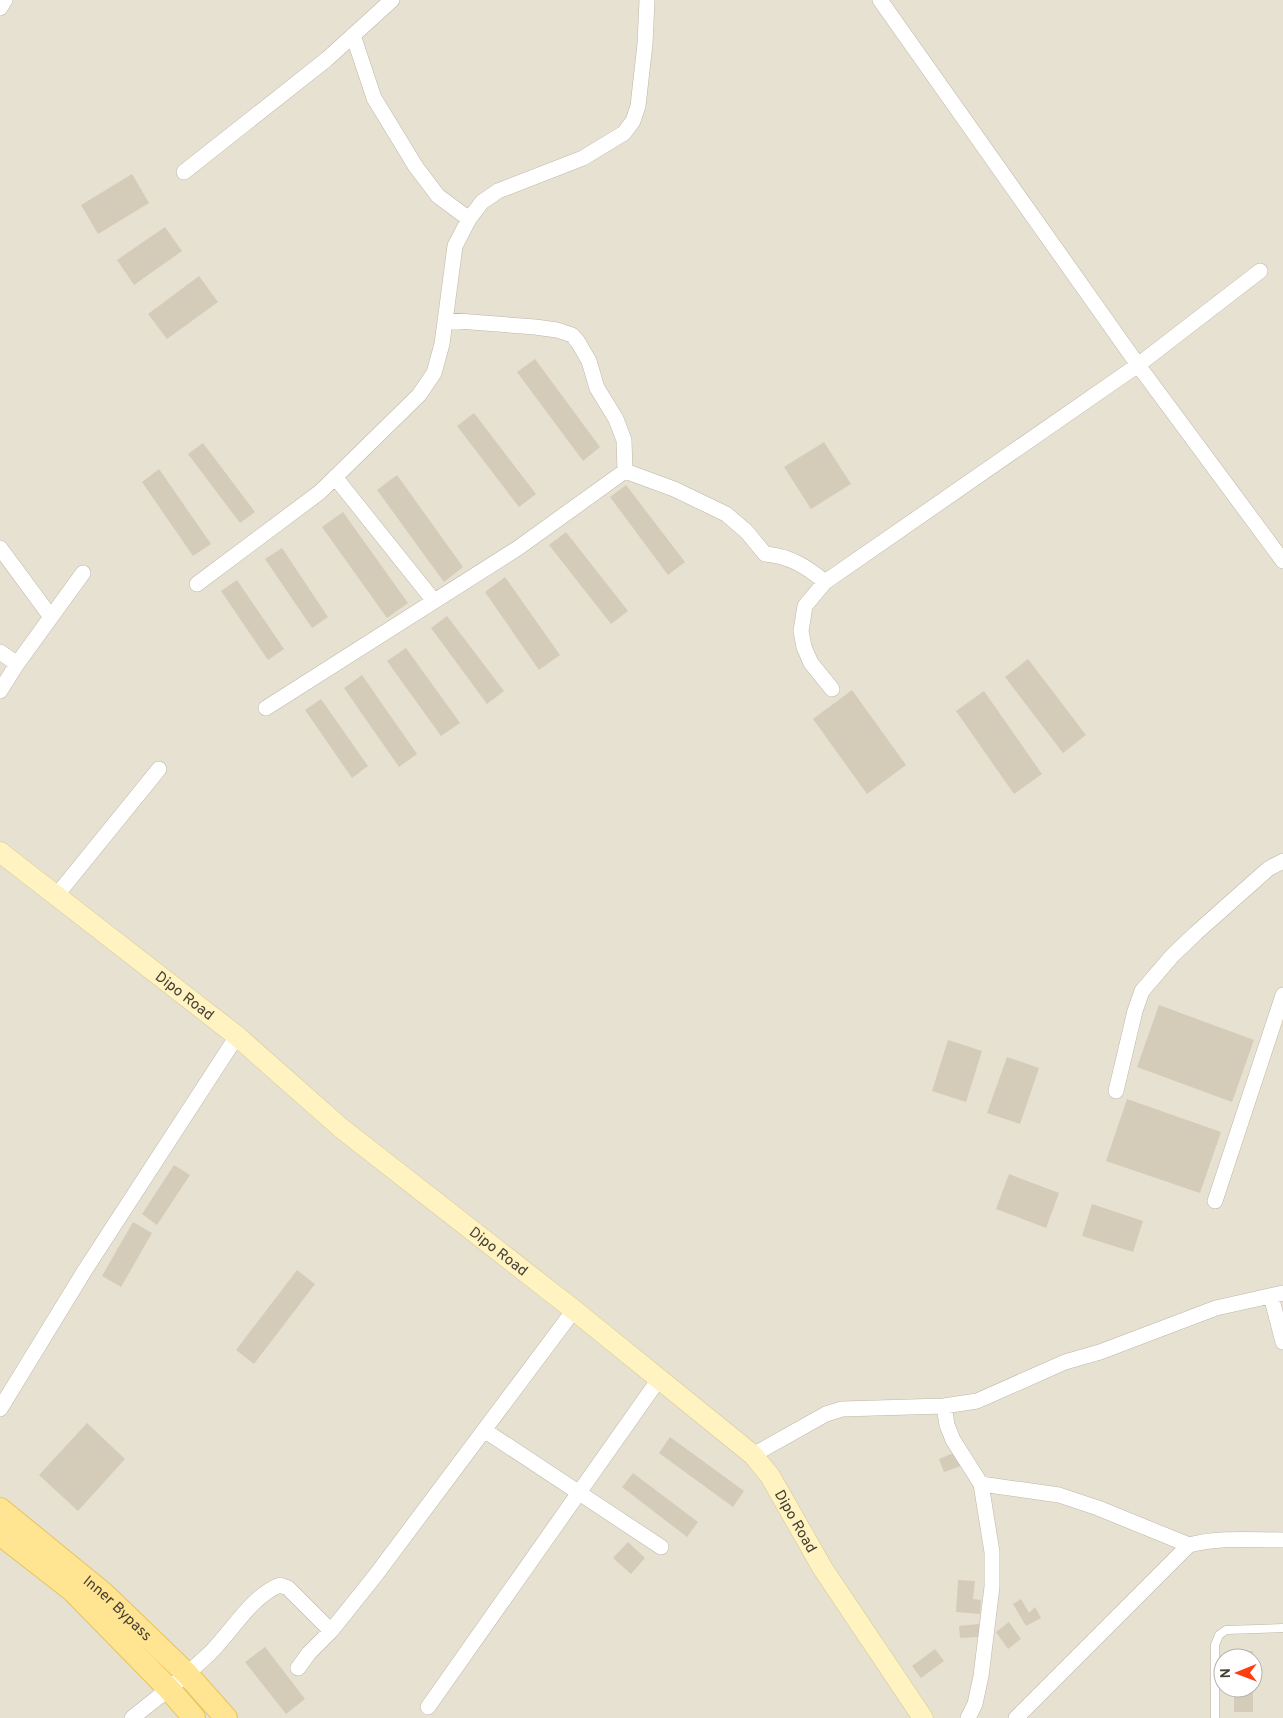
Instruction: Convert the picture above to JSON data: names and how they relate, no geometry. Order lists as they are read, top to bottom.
{
  "streets": {
    "main road": ["Dipo Road", "Inner Bypass"]
  },
  "north": "left"
}
